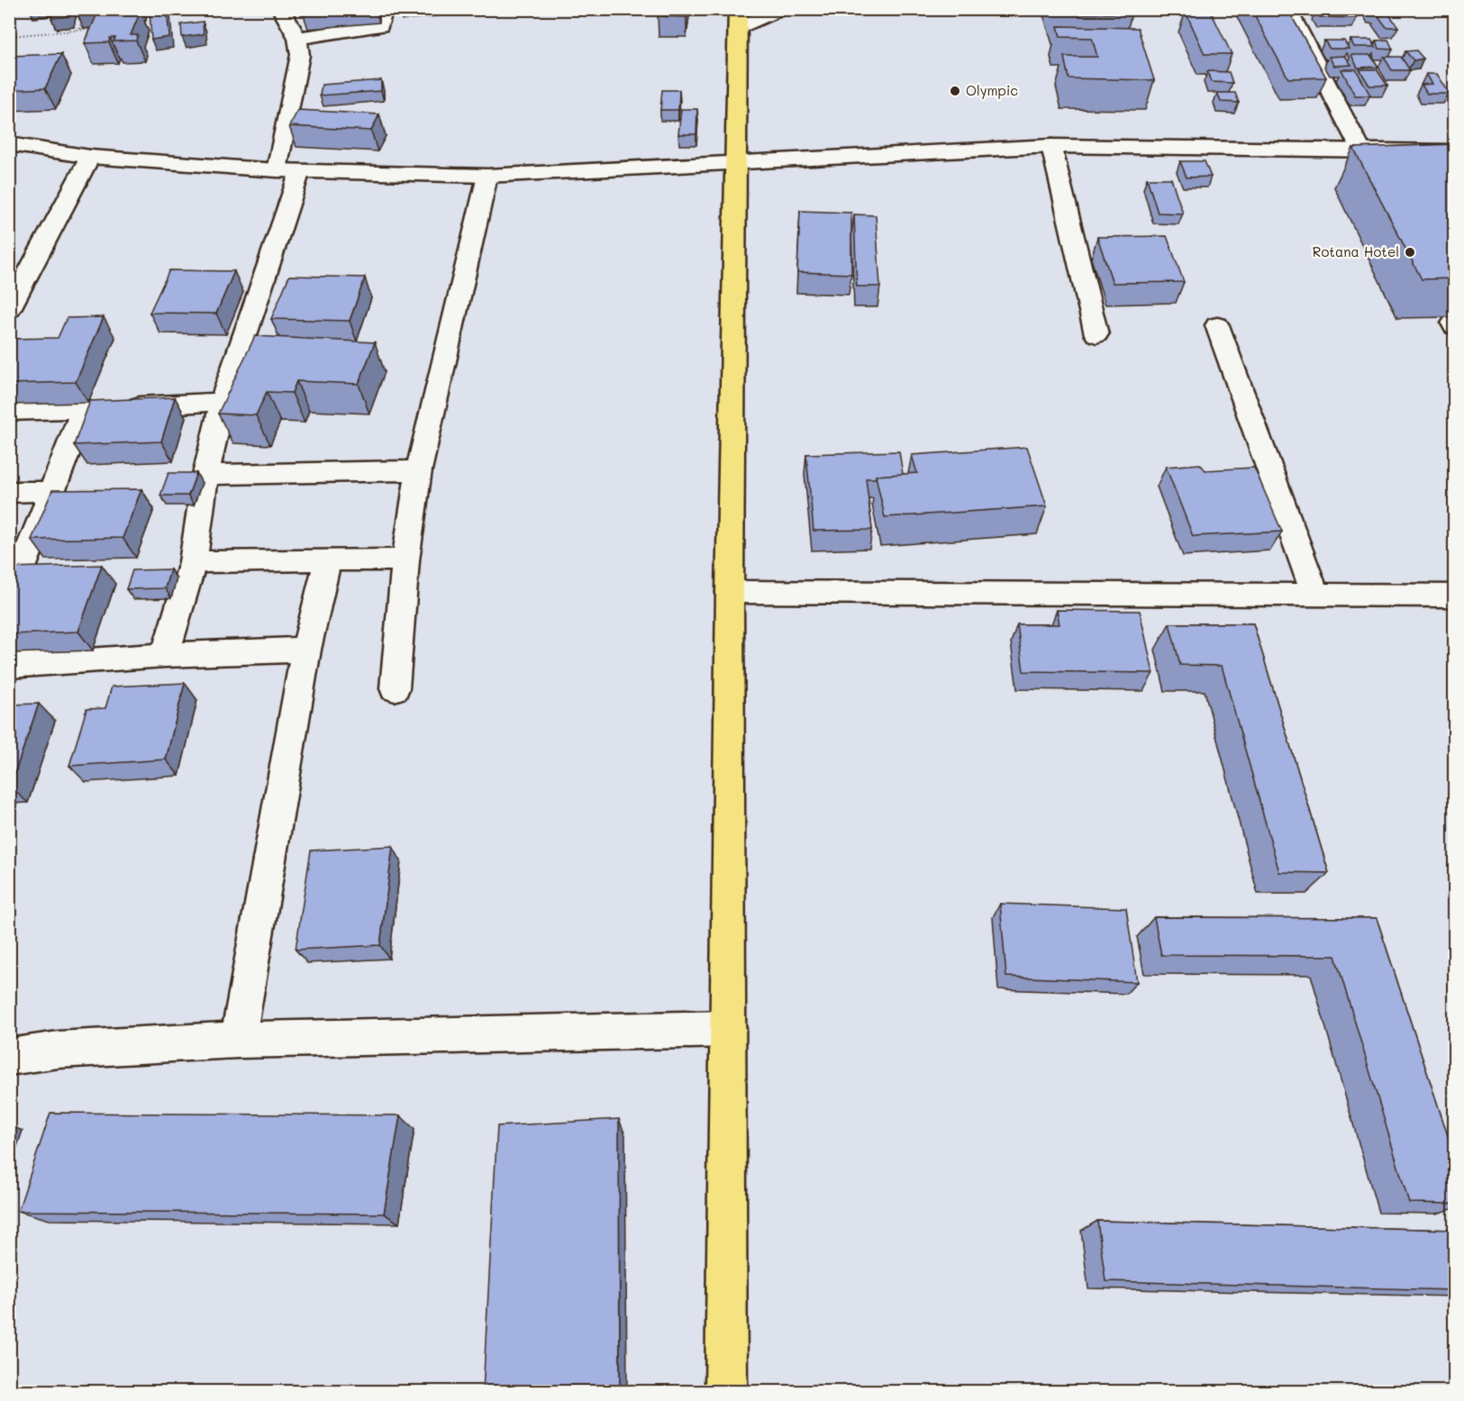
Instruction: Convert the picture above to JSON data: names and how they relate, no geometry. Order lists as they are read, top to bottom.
{
  "places": ["Olympic", "Rotana Hotel"]
}
